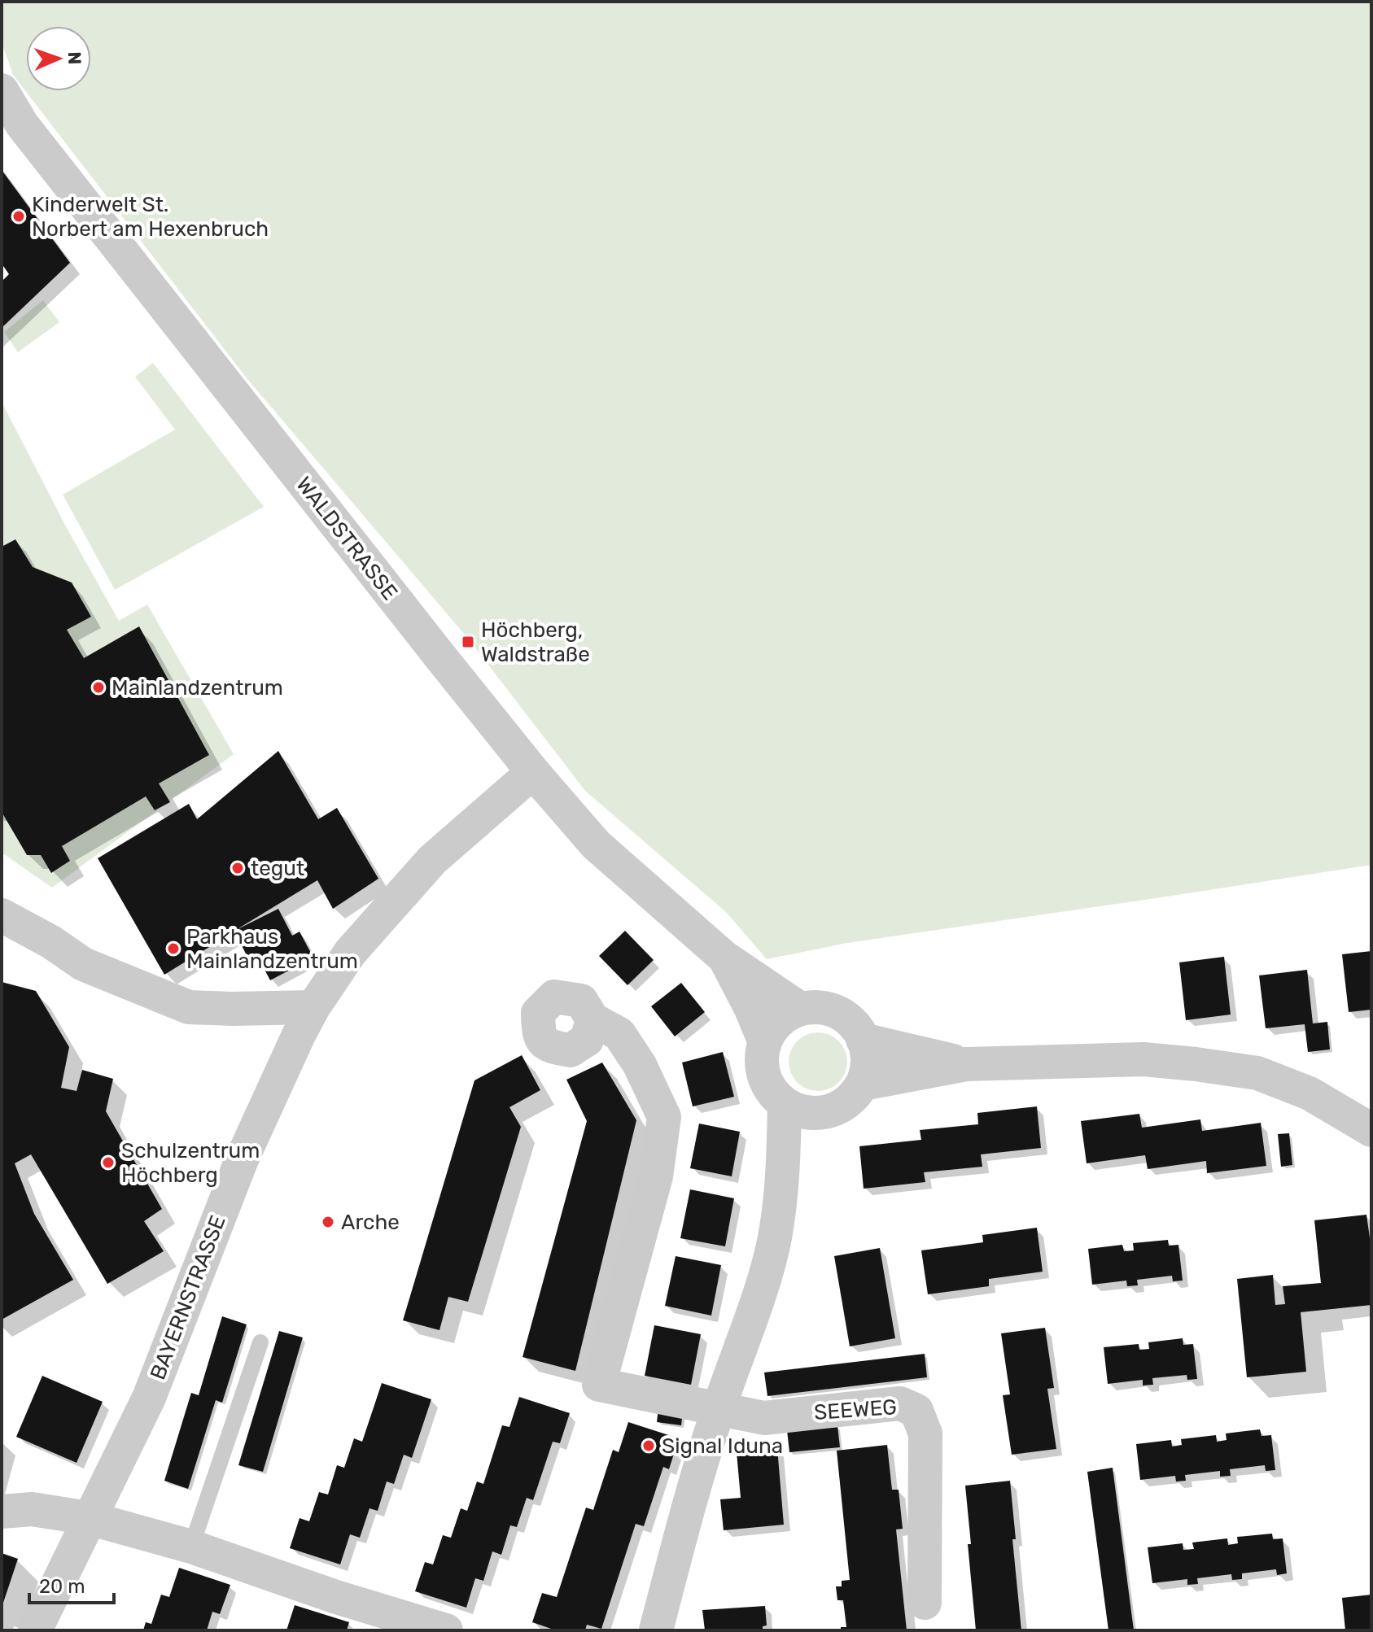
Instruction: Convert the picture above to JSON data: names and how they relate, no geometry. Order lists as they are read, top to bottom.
{
  "streets": {
    "street": ["WALDSTRASSE", "BAYERNSTRASSE", "SEEWEG"]
  },
  "crossings": [
    ["WALDSTRASSE", "BAYERNSTRASSE"]
  ],
  "places": {
    "other": [
      "Kinderwelt St. Norbert am Hexenbruch",
      "Mainlandzentrum",
      "tegut",
      "Parkhaus Mainlandzentrum",
      "Schulzentrum Höchberg",
      "Arche",
      "Signal Iduna"
    ],
    "transit": ["Höchberg, Waldstraße"]
  },
  "scale_bar": "20 m",
  "north": "right"
}
